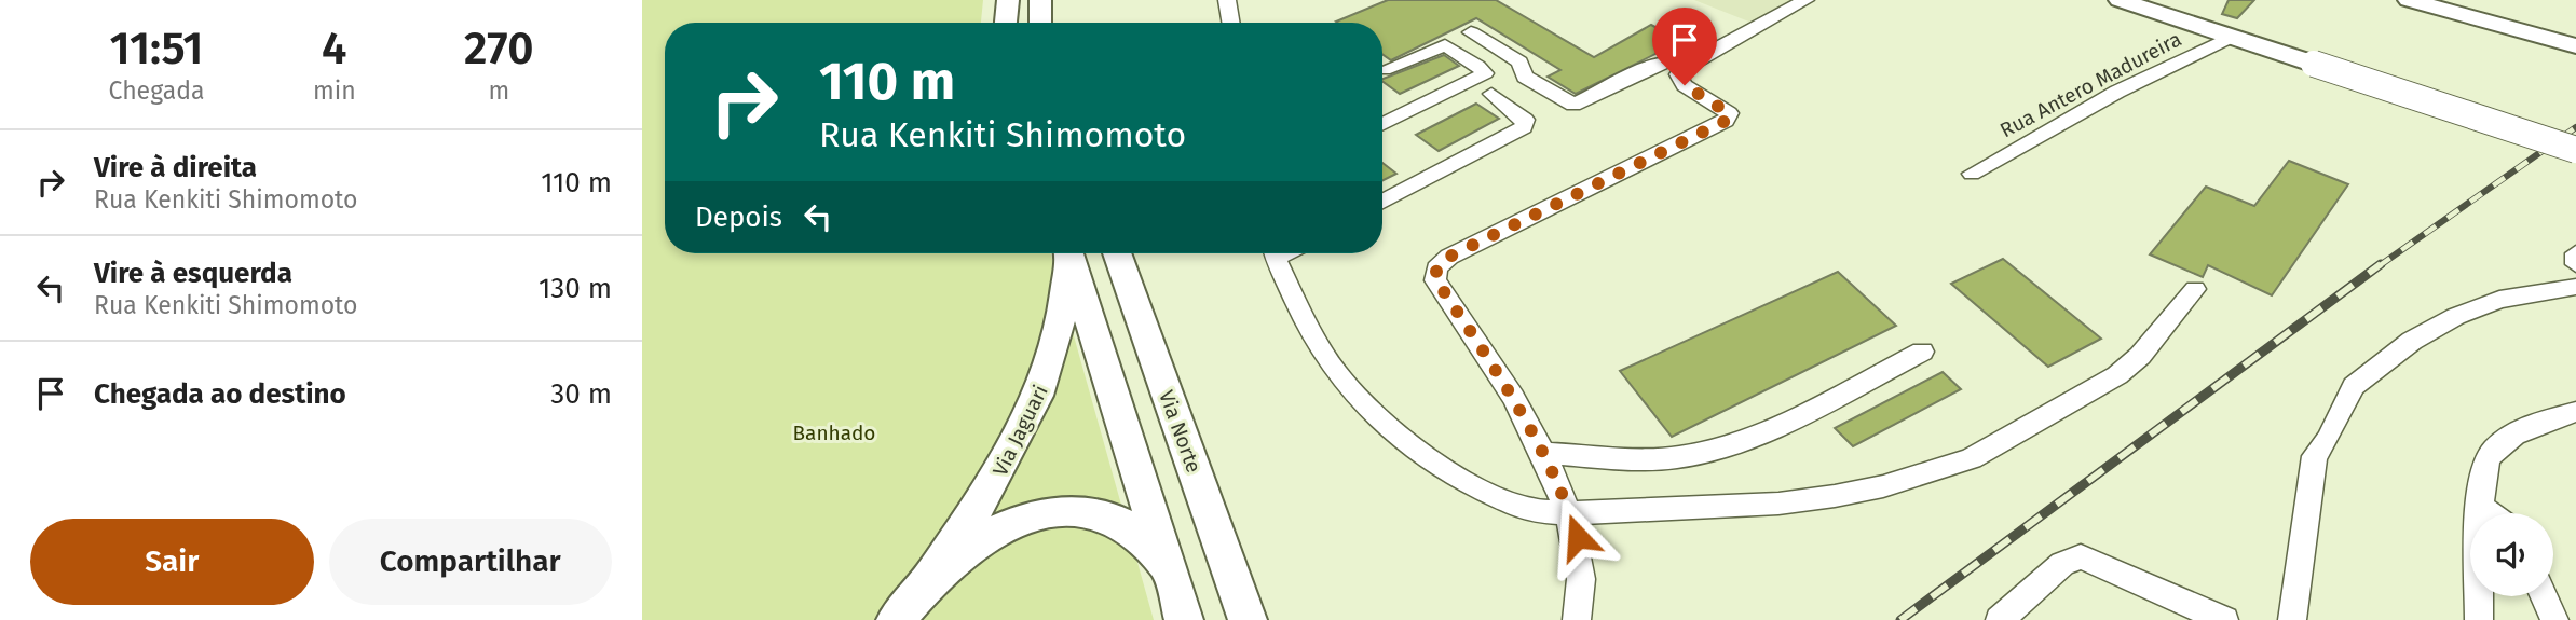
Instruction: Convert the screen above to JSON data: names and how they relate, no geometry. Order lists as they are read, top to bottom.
{
  "streets": {
    "main road": ["Via Jaguari", "Via Norte"],
    "street": ["Rua Antero Madureira"]
  },
  "parks": ["Banhado"],
  "page": {
    "eta": [
      "11:51",
      "Chegada",
      "4",
      "min",
      "270",
      "m"
    ],
    "turn": ["110 m", "Rua Kenkiti Shimomoto"],
    "list": [
      {
        "name": "Vire à direita",
        "note": "Rua Kenkiti Shimomoto",
        "value": "110 m"
      },
      {
        "name": "Vire à esquerda",
        "note": "Rua Kenkiti Shimomoto",
        "value": "130 m"
      },
      {
        "name": "Chegada ao destino",
        "value": "30 m"
      }
    ],
    "then": "Depois",
    "buttons": ["Sair", "Compartilhar"]
  }
}
